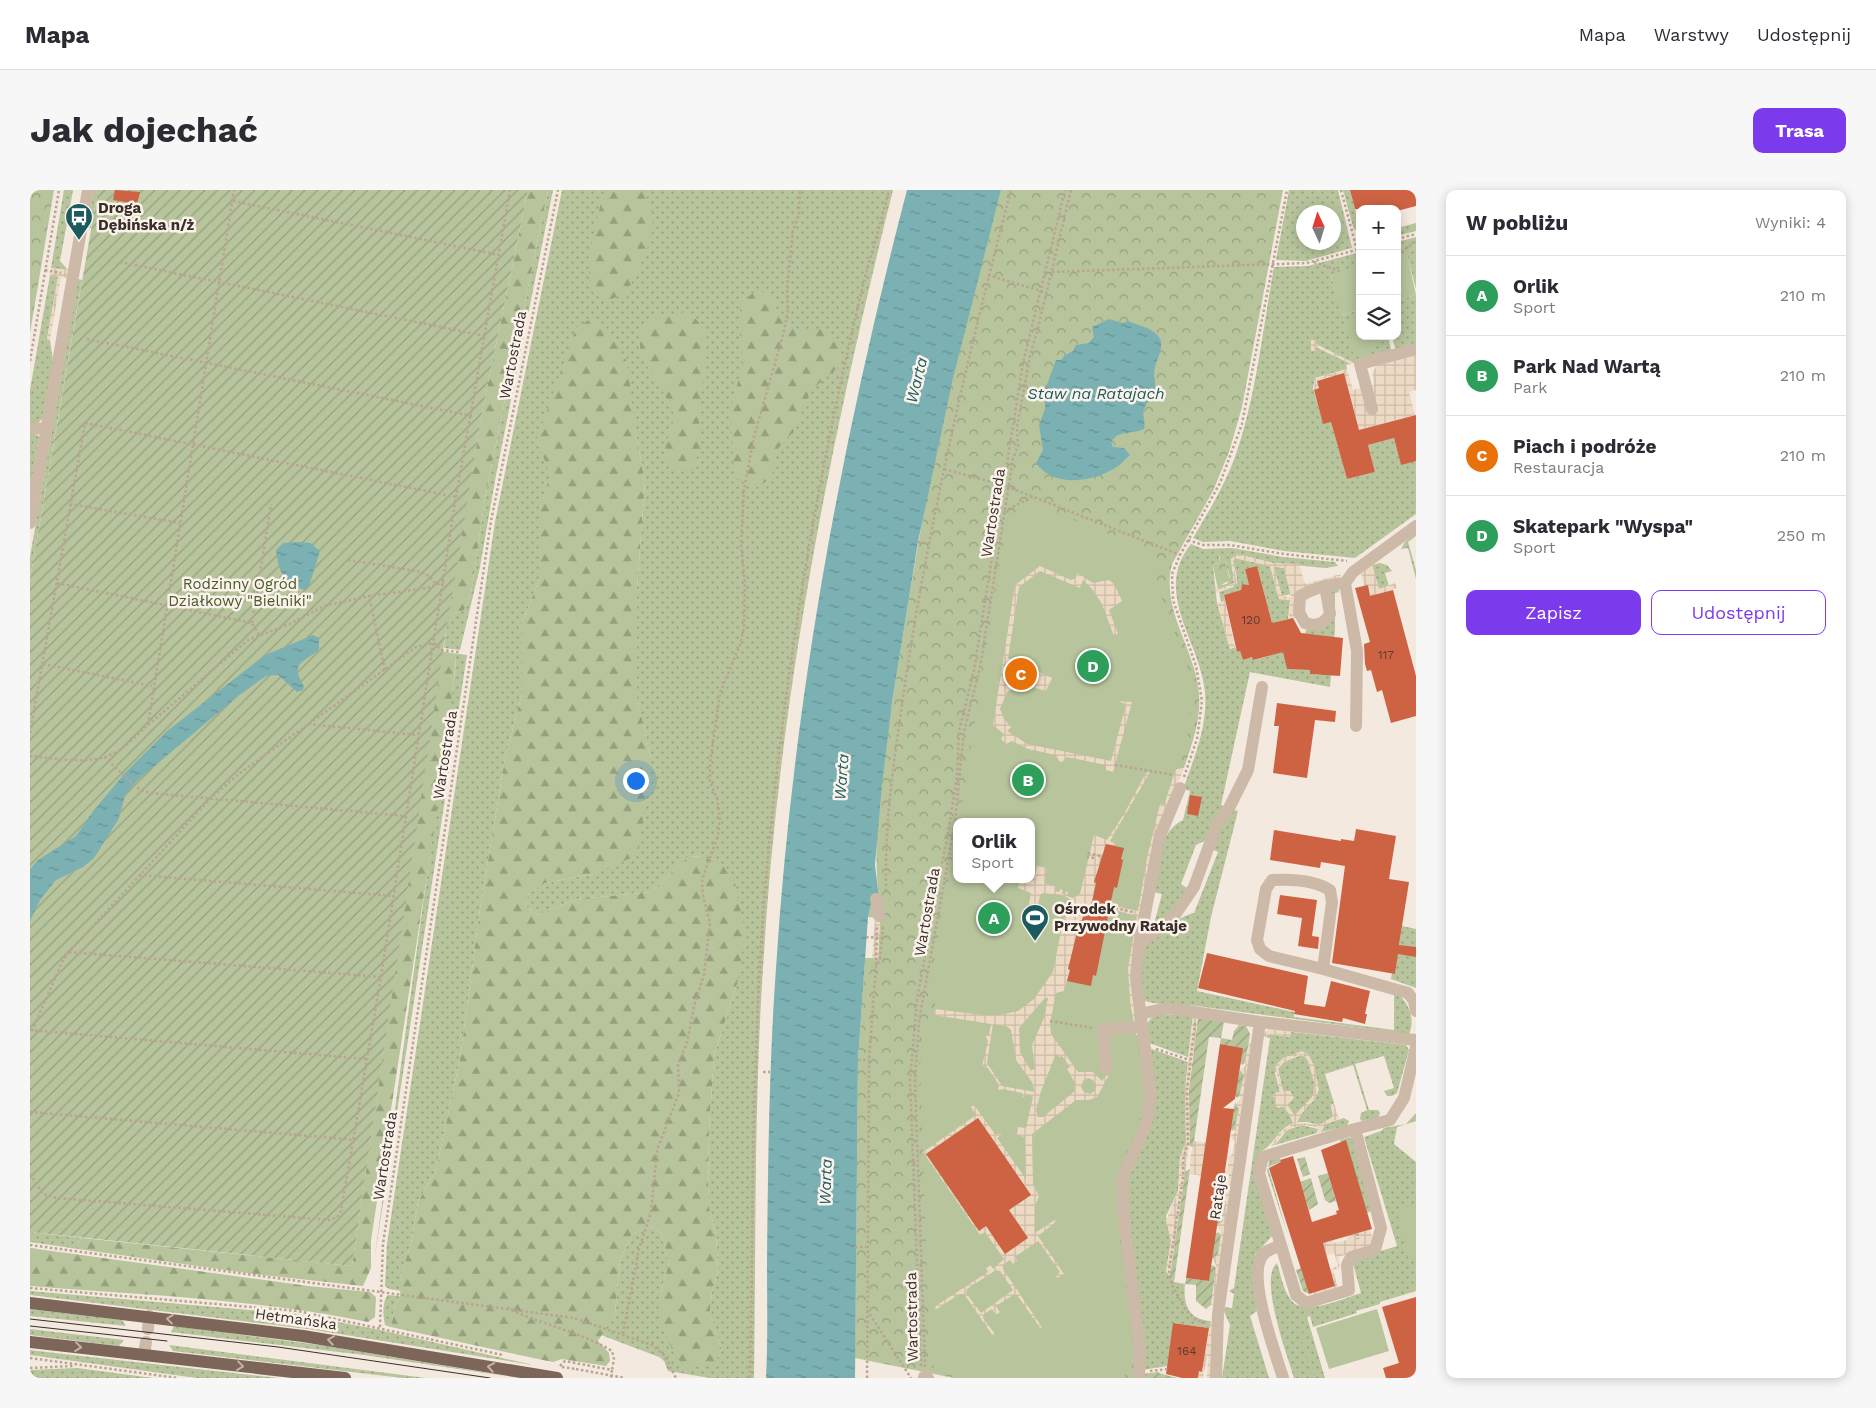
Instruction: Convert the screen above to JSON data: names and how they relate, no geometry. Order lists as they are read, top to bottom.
{
  "streets": {
    "main road": ["Hetmańska"],
    "street": ["Rataje"],
    "path": ["Wartostrada"]
  },
  "water": ["Warta", "Staw na Ratajach"],
  "parks": ["Rodzinny Ogród Działkowy \"Bielniki\""],
  "places": {
    "bus stop": ["Droga Dębińska n/ż"],
    "sports": ["Ośrodek Przywodny Rataje"]
  },
  "house_numbers": ["120", "117", "164"],
  "north": "top",
  "page": {
    "header": "Mapa",
    "nav": ["Mapa", "Warstwy", "Udostępnij"],
    "buttons": [
      "Trasa",
      ["Zapisz", "Udostępnij"]
    ],
    "title": "Jak dojechać",
    "heading": ["W pobliżu", "Wyniki: 4"],
    "map_buttons": ["+", "−"],
    "list": [
      {
        "mark": "A",
        "name": "Orlik",
        "note": "Sport",
        "value": "210 m"
      },
      {
        "mark": "B",
        "name": "Park Nad Wartą",
        "note": "Park",
        "value": "210 m"
      },
      {
        "mark": "C",
        "name": "Piach i podróże",
        "note": "Restauracja",
        "value": "210 m"
      },
      {
        "mark": "D",
        "name": "Skatepark \"Wyspa\"",
        "note": "Sport",
        "value": "250 m"
      }
    ],
    "pins": [
      "D",
      "C",
      "B",
      "A"
    ],
    "popup": ["Orlik", "Sport"]
  }
}
